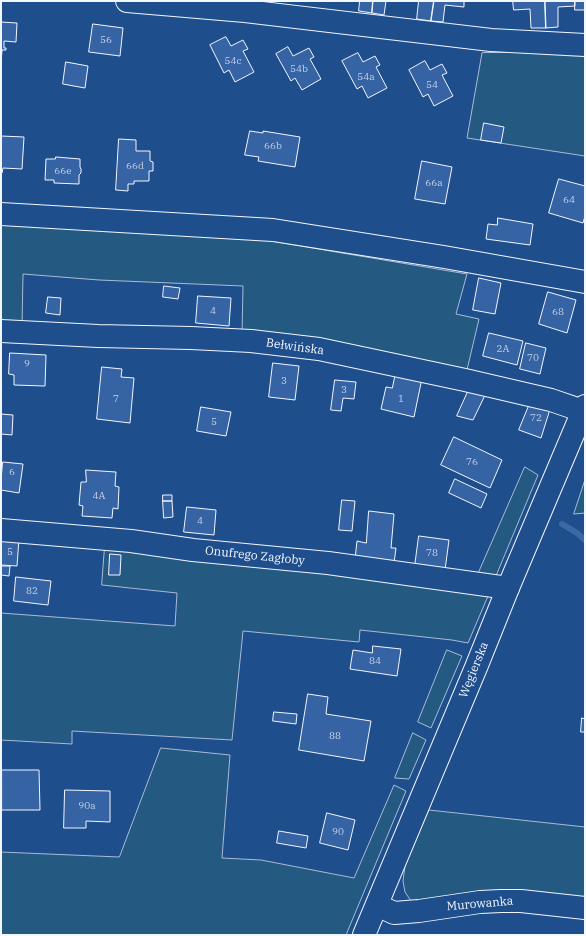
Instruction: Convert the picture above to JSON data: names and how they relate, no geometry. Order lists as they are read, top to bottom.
{
  "streets": {
    "street": [
      "Bełwińska",
      "Onufrego Zagłoby",
      "Węgierska",
      "Murowanka"
    ]
  },
  "crossings": [
    ["Bełwińska", "Węgierska"],
    ["Onufrego Zagłoby", "Węgierska"],
    ["Węgierska", "Murowanka"]
  ],
  "house_numbers": [
    "56",
    "54c",
    "54b",
    "54a",
    "54",
    "66b",
    "66d",
    "66e",
    "66a",
    "64",
    "4",
    "68",
    "2A",
    "70",
    "9",
    "3",
    "3",
    "7",
    "1",
    "72",
    "5",
    "76",
    "6",
    "4A",
    "4",
    "5",
    "78",
    "82",
    "84",
    "88",
    "90a",
    "90"
  ]
}
